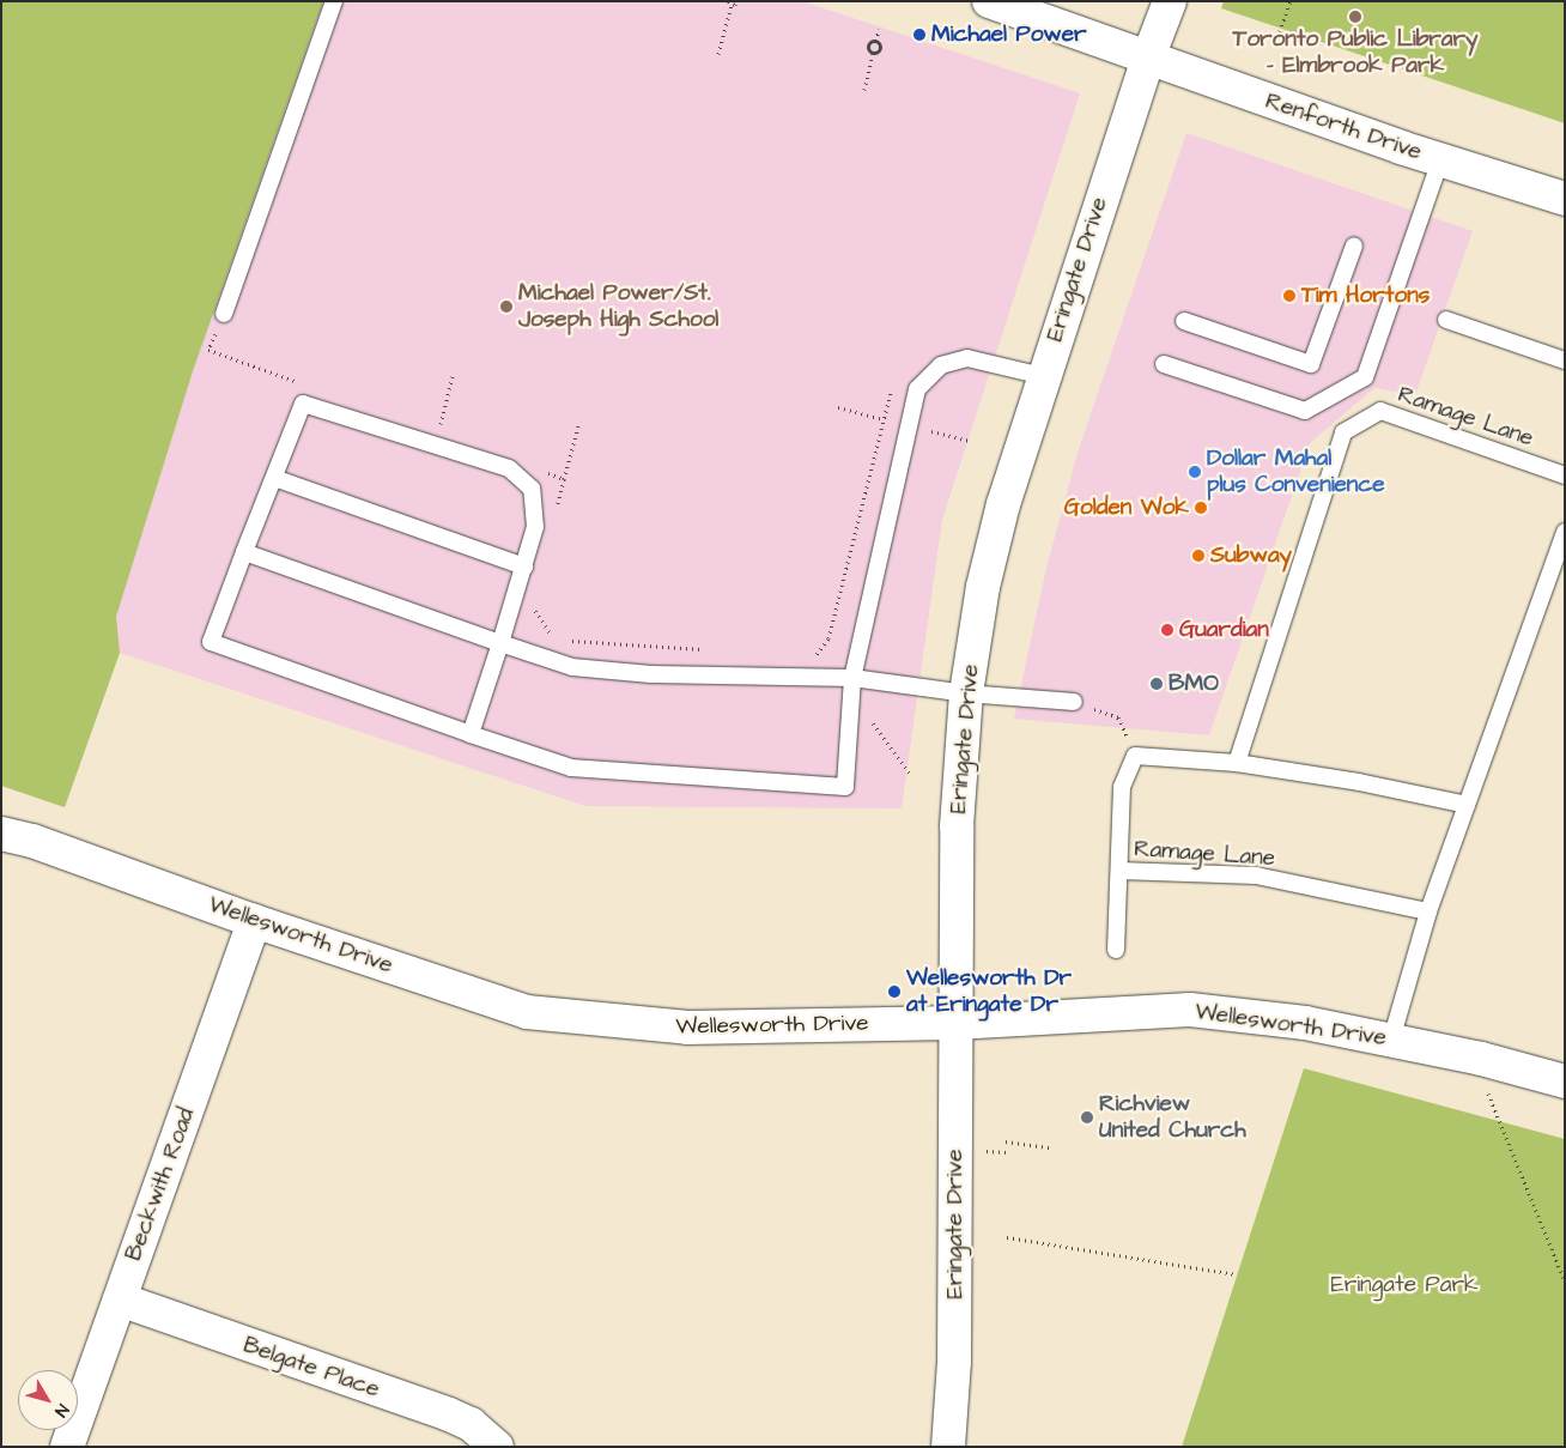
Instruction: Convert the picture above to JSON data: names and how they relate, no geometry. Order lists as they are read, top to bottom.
{
  "streets": {
    "street": [
      "Renforth Drive",
      "Eringate Drive",
      "Wellesworth Drive",
      "Beckwith Road",
      "Belgate Place"
    ],
    "lane": ["Ramage Lane"]
  },
  "crossings": [
    ["Renforth Drive", "Eringate Drive"],
    ["Eringate Drive", "Wellesworth Drive"],
    ["Wellesworth Drive", "Beckwith Road"],
    ["Beckwith Road", "Belgate Place"]
  ],
  "parks": ["Eringate Park"],
  "places": [
    "Toronto Public Library - Elmbrook Park",
    "Michael Power",
    "Tim Hortons",
    "Michael Power/St. Joseph High School",
    "Dollar Mahal plus Convenience",
    "Golden Wok",
    "Subway",
    "Guardian",
    "BMO",
    "Wellesworth Dr at Eringate Dr",
    "Richview United Church"
  ],
  "north": "bottom right"
}
